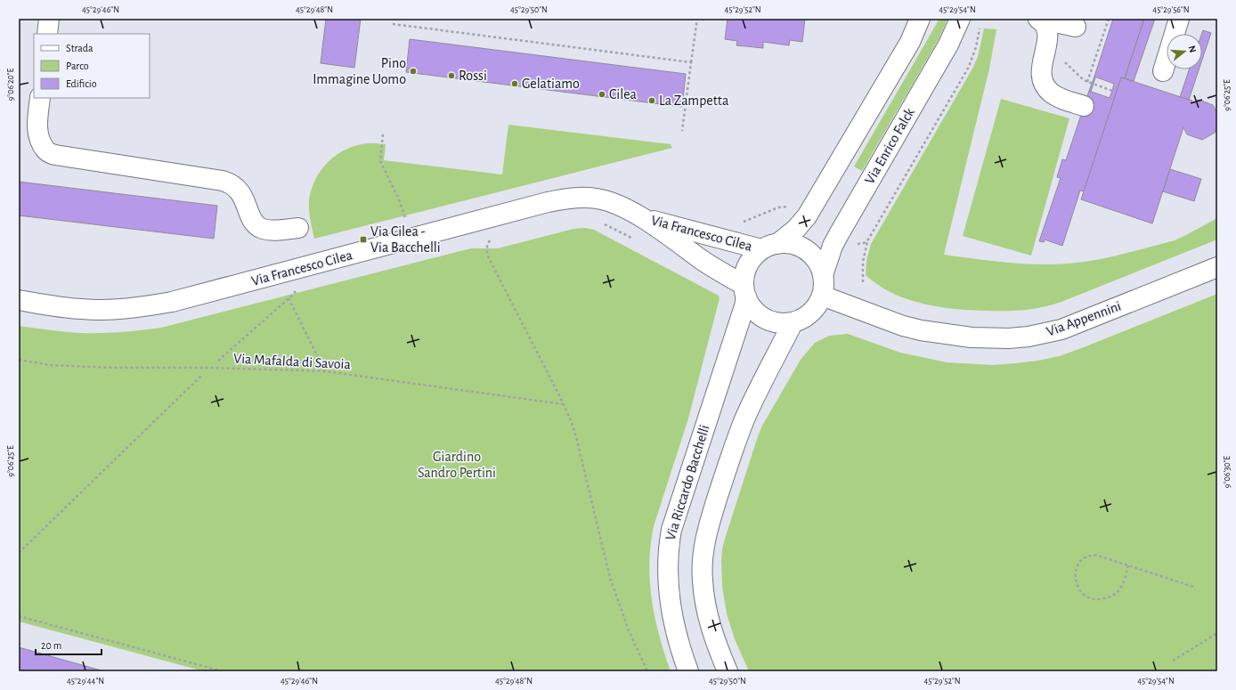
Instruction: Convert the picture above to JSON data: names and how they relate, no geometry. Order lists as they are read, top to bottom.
{
  "streets": {
    "street": [
      "Via Enrico Falck",
      "Via Francesco Cilea",
      "Via Appennini",
      "Via Riccardo Bacchelli"
    ],
    "path": ["Via Mafalda di Savoia"]
  },
  "crossings": [
    ["Via Enrico Falck", "Via Francesco Cilea"],
    ["Via Enrico Falck", "Via Appennini"],
    ["Via Enrico Falck", "Via Riccardo Bacchelli"],
    ["Via Francesco Cilea", "Via Appennini"],
    ["Via Francesco Cilea", "Via Riccardo Bacchelli"],
    ["Via Appennini", "Via Riccardo Bacchelli"]
  ],
  "parks": ["Giardino Sandro Pertini"],
  "places": {
    "other": [
      "Pino Immagine Uomo",
      "Rossi",
      "Gelatiamo",
      "Cilea",
      "La Zampetta"
    ],
    "transit": ["Via Cilea - Via Bacchelli"]
  },
  "legend": ["Strada", "Parco", "Edificio"],
  "scale_bar": "20 m",
  "north": "right",
  "coordinates": [
    "45°29'46\"N",
    "45°29'48\"N",
    "45°29'50\"N",
    "45°29'52\"N",
    "45°29'54\"N",
    "45°29'56\"N",
    "9°06'20\"E",
    "9°06'25\"E",
    "9°06'30\"E",
    "45°29'44\"N"
  ]
}
